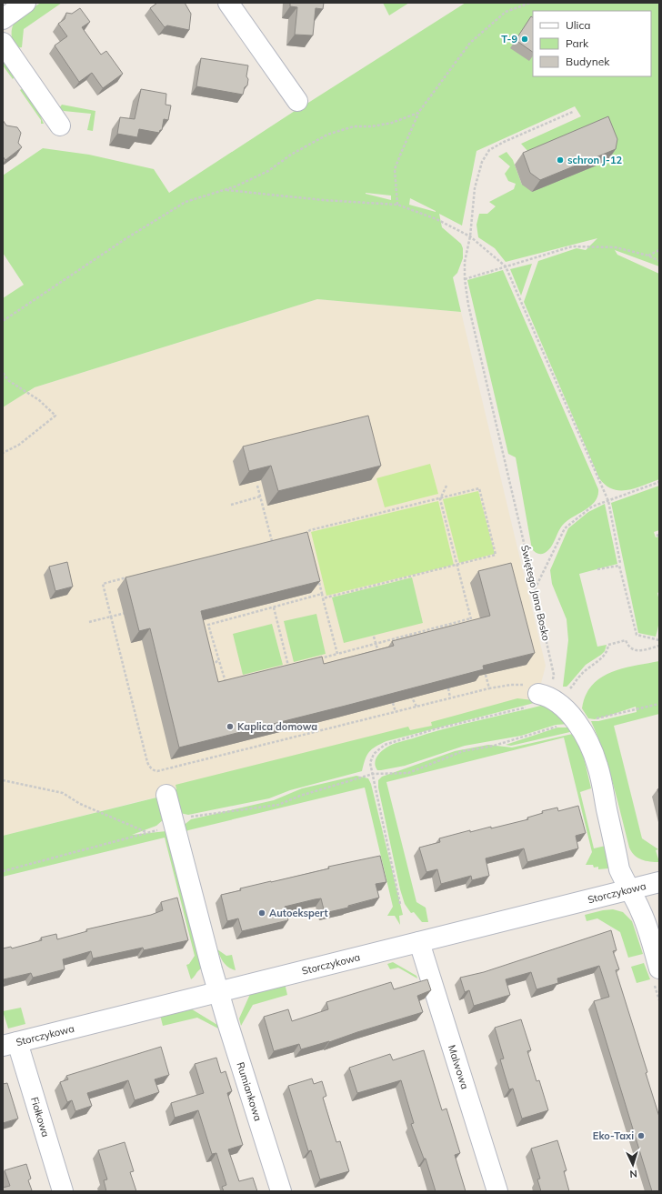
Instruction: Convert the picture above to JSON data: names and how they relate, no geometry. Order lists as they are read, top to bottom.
{
  "streets": {
    "street": [
      "Storczykowa",
      "Malwowa",
      "Rumiankowa",
      "Fiołkowa"
    ],
    "path": ["Świętego Jana Bosko"]
  },
  "crossings": [
    ["Storczykowa", "Malwowa"],
    ["Storczykowa", "Rumiankowa"],
    ["Storczykowa", "Fiołkowa"]
  ],
  "places": [
    "T-9",
    "schron J-12",
    "Kaplica domowa",
    "Autoekspert",
    "Eko-Taxi"
  ],
  "legend": ["Ulica", "Park", "Budynek"],
  "north": "bottom"
}
